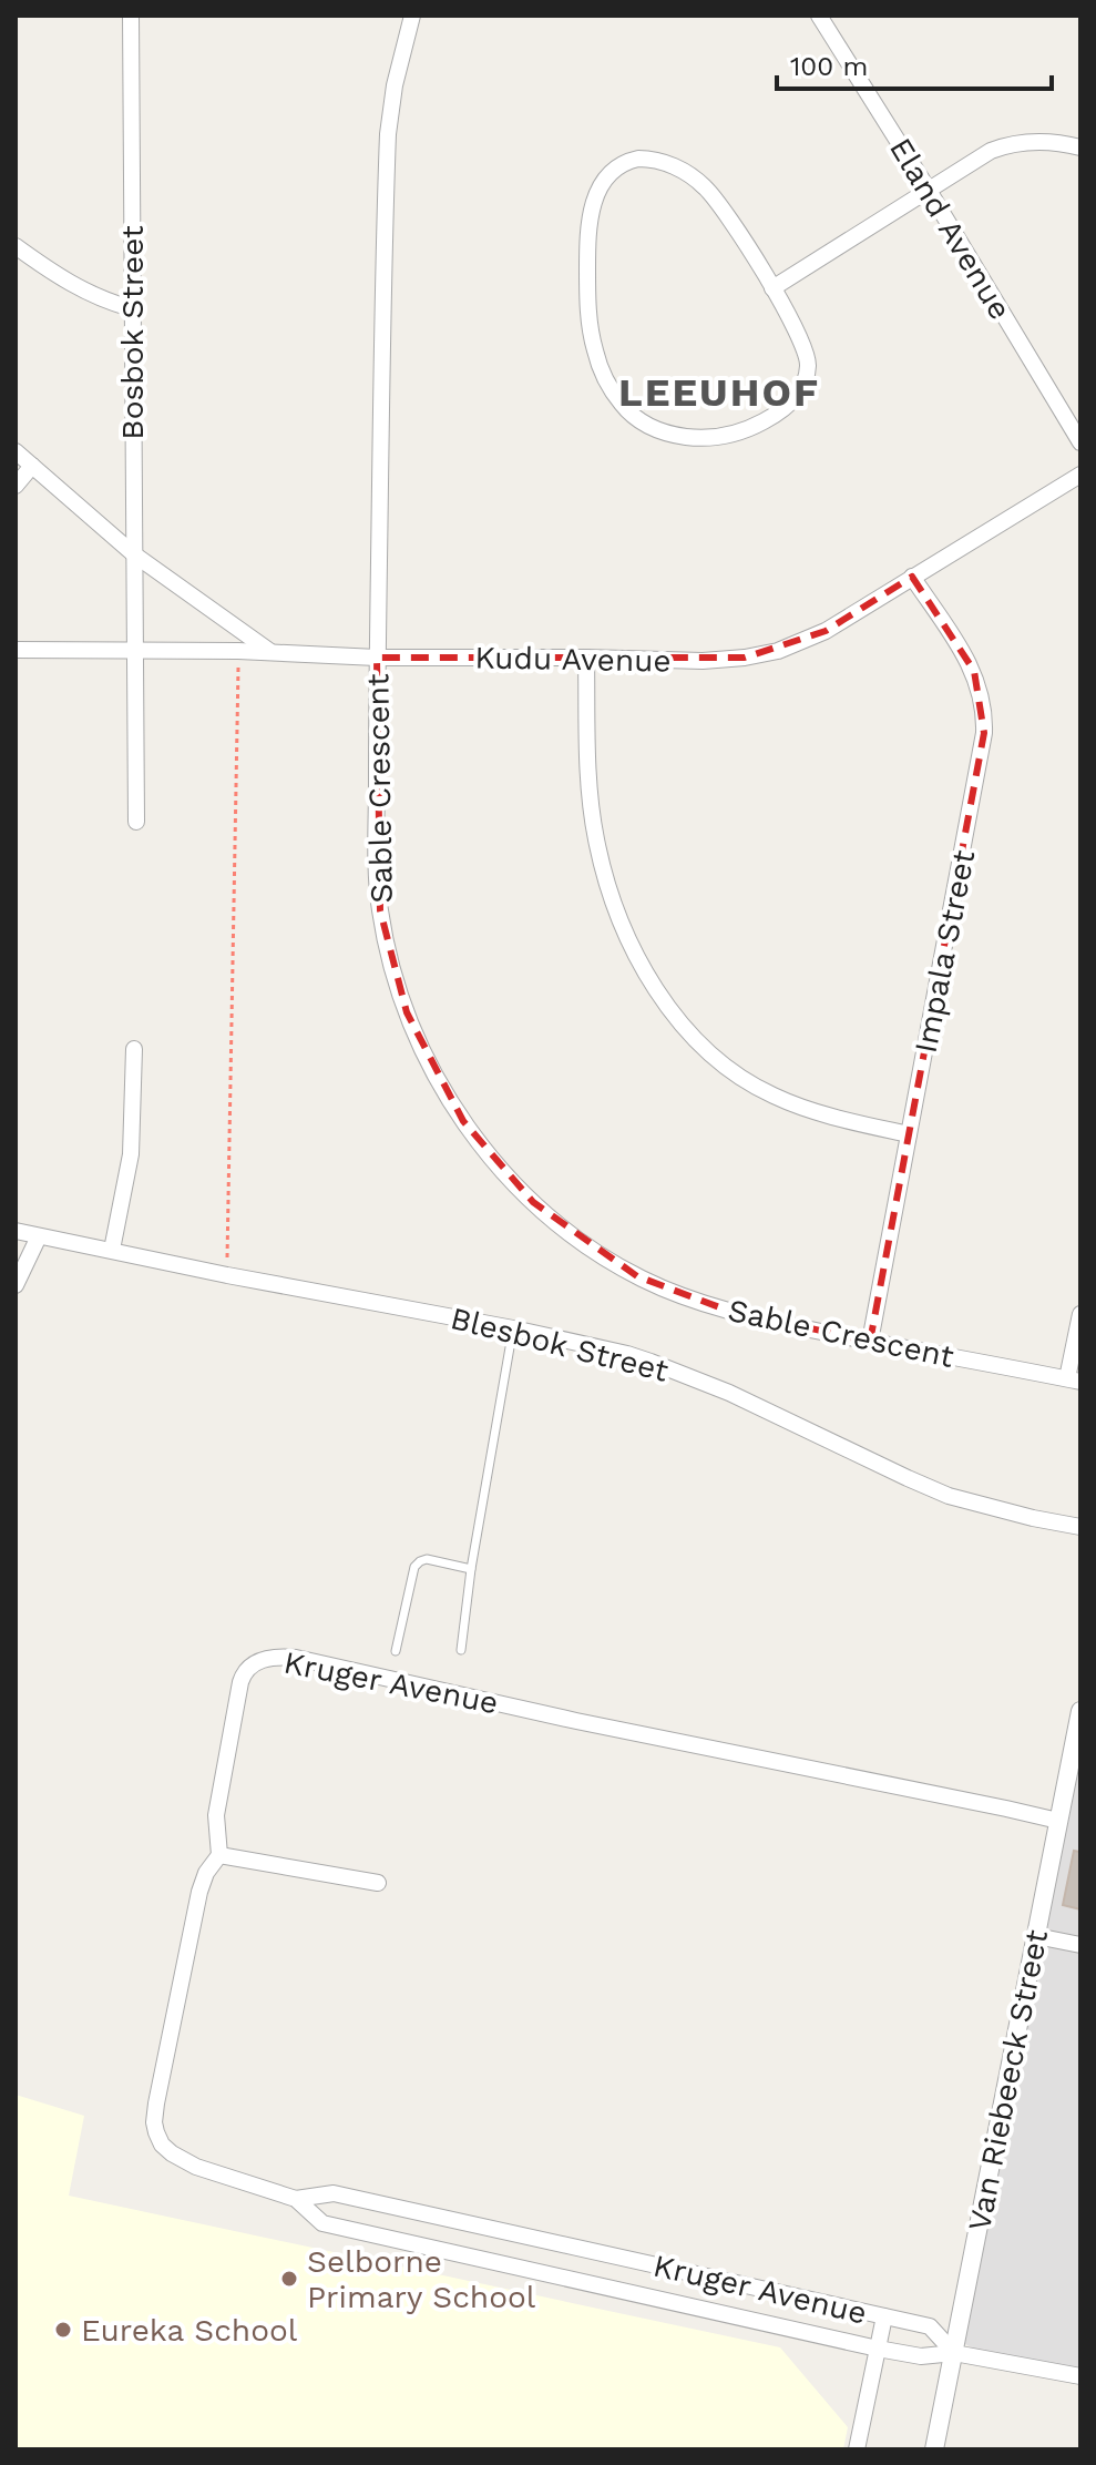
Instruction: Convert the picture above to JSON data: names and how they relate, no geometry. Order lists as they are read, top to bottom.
{
  "streets": {
    "street": [
      "Eland Avenue",
      "Bosbok Street",
      "Kudu Avenue",
      "Sable Crescent",
      "Impala Street",
      "Blesbok Street",
      "Kruger Avenue",
      "Van Riebeeck Street"
    ]
  },
  "crossings": [
    ["Bosbok Street", "Kudu Avenue"],
    ["Kudu Avenue", "Sable Crescent"],
    ["Kudu Avenue", "Impala Street"],
    ["Sable Crescent", "Impala Street"],
    ["Kruger Avenue", "Van Riebeeck Street"]
  ],
  "districts": ["LEEUHOF"],
  "places": ["Selborne Primary School", "Eureka School"],
  "scale_bar": "100 m"
}
